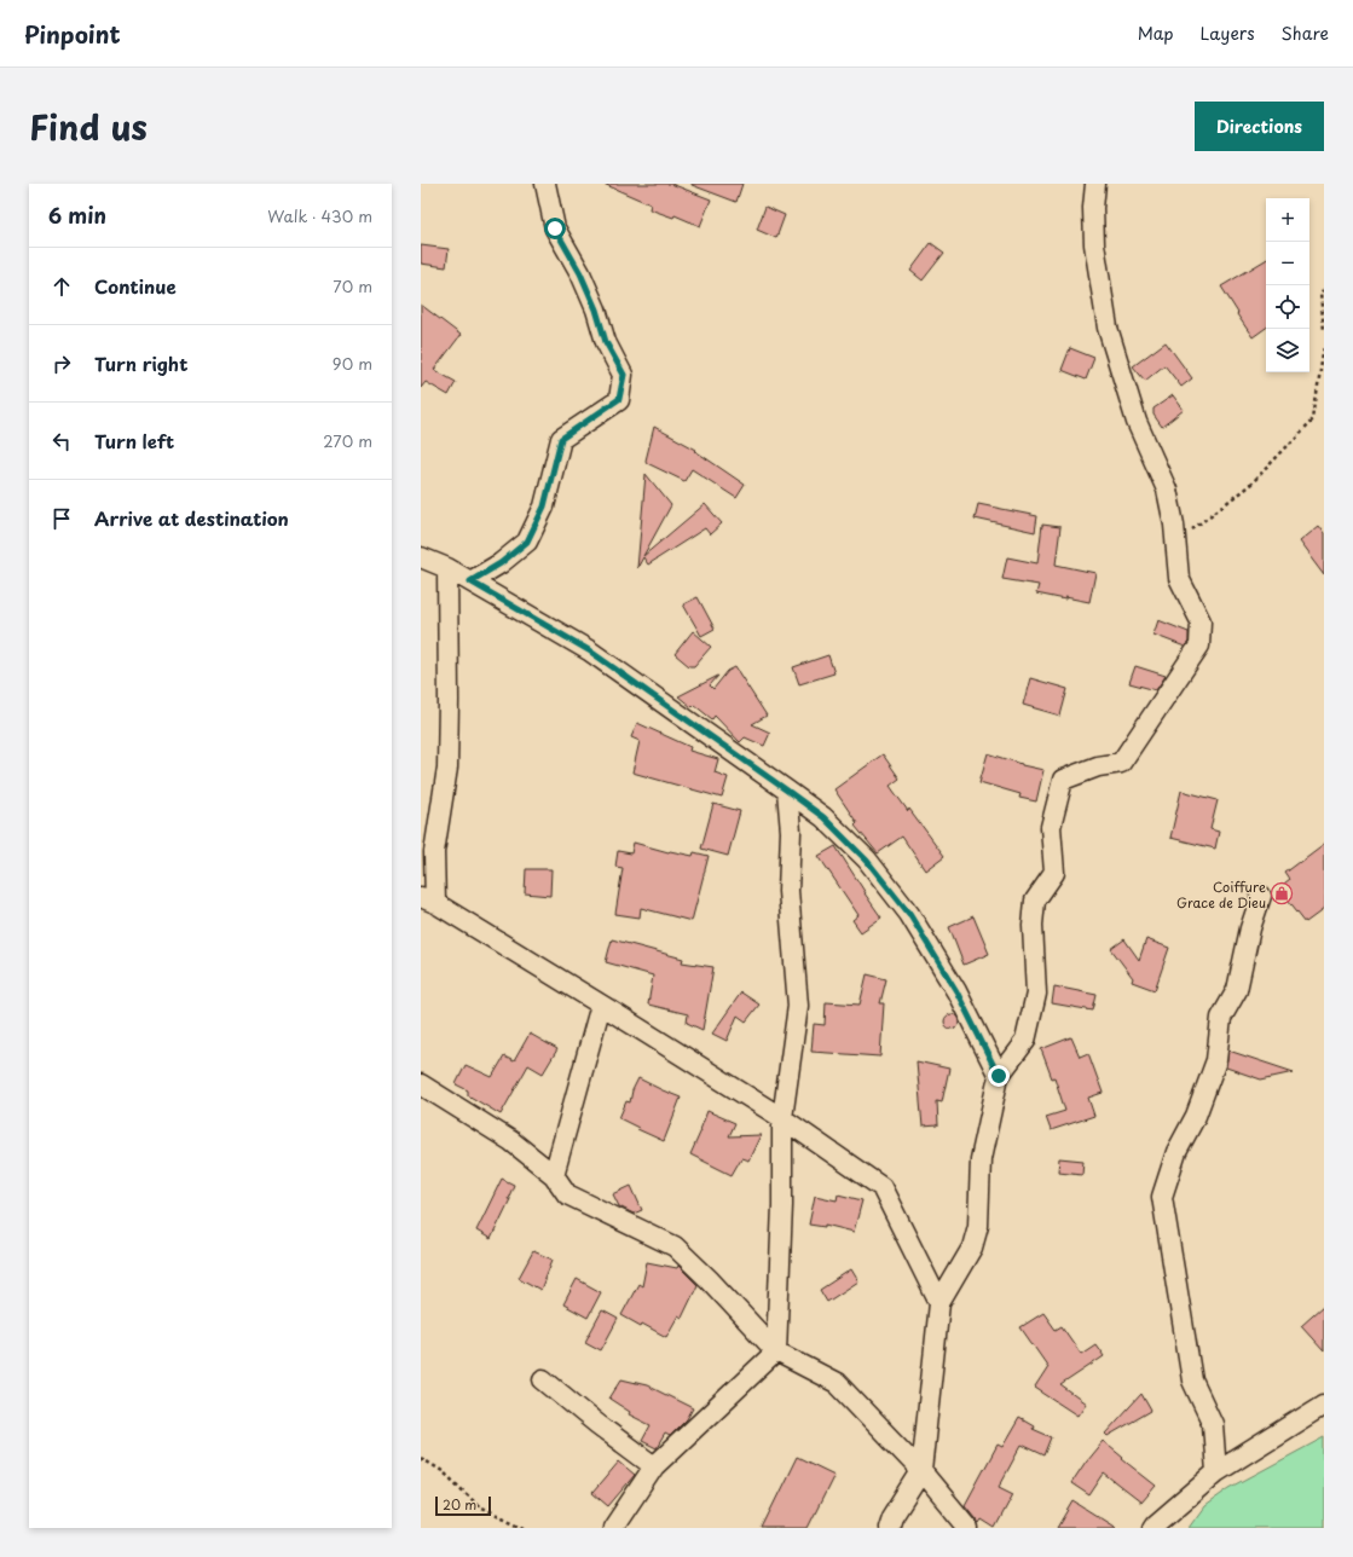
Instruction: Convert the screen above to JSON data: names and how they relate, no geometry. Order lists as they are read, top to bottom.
{
  "places": {
    "shop": ["Coiffure Grace de Dieu"]
  },
  "scale_bar": "20 m",
  "page": {
    "header": "Pinpoint",
    "nav": ["Map", "Layers", "Share"],
    "title": "Find us",
    "buttons": "Directions",
    "heading": ["6 min", "Walk · 430 m"],
    "map_buttons": ["+", "−"],
    "list": [
      ["Continue", "70 m"],
      ["Turn right", "90 m"],
      ["Turn left", "270 m"],
      "Arrive at destination"
    ],
    "scale": "20 m"
  }
}
